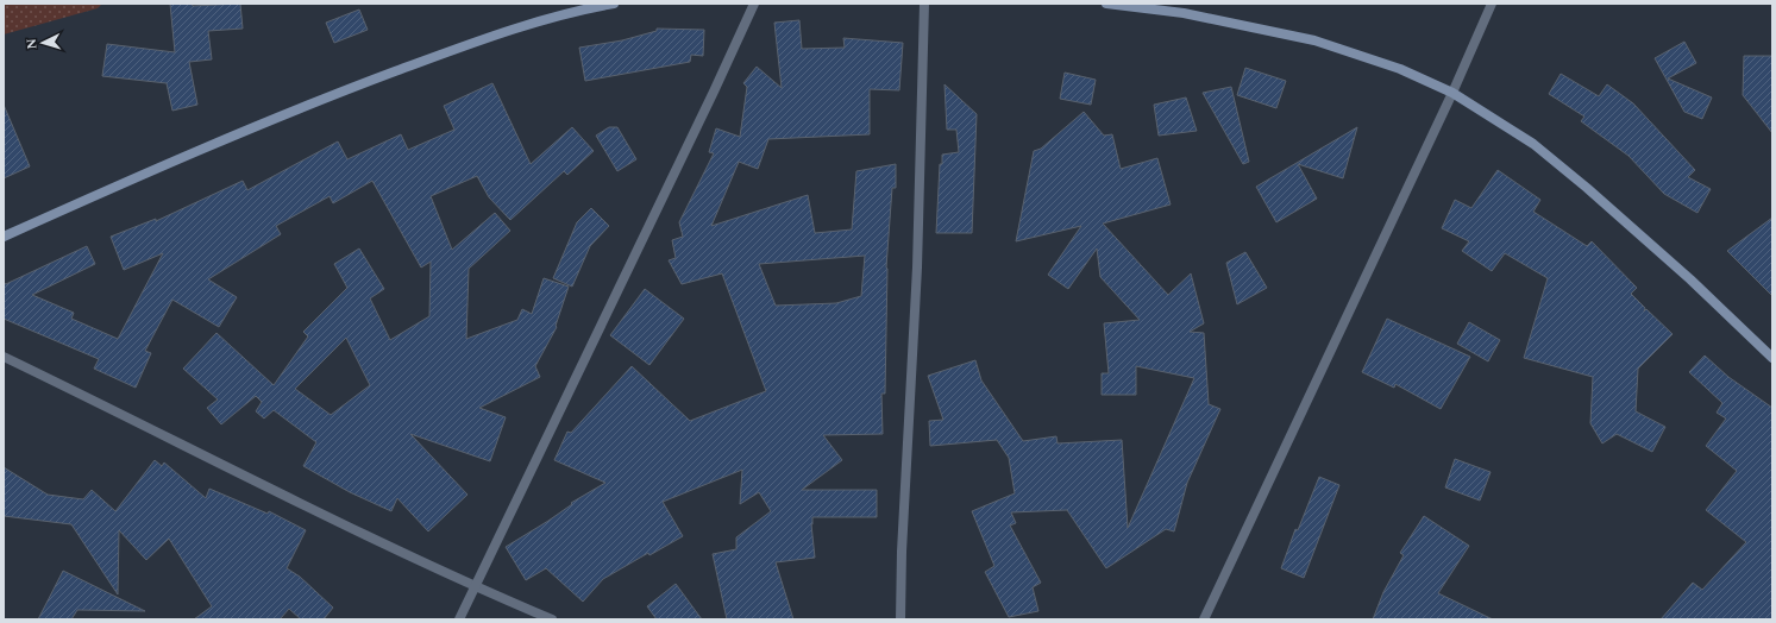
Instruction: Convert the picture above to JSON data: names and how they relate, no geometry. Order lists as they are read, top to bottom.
{
  "north": "left"
}
